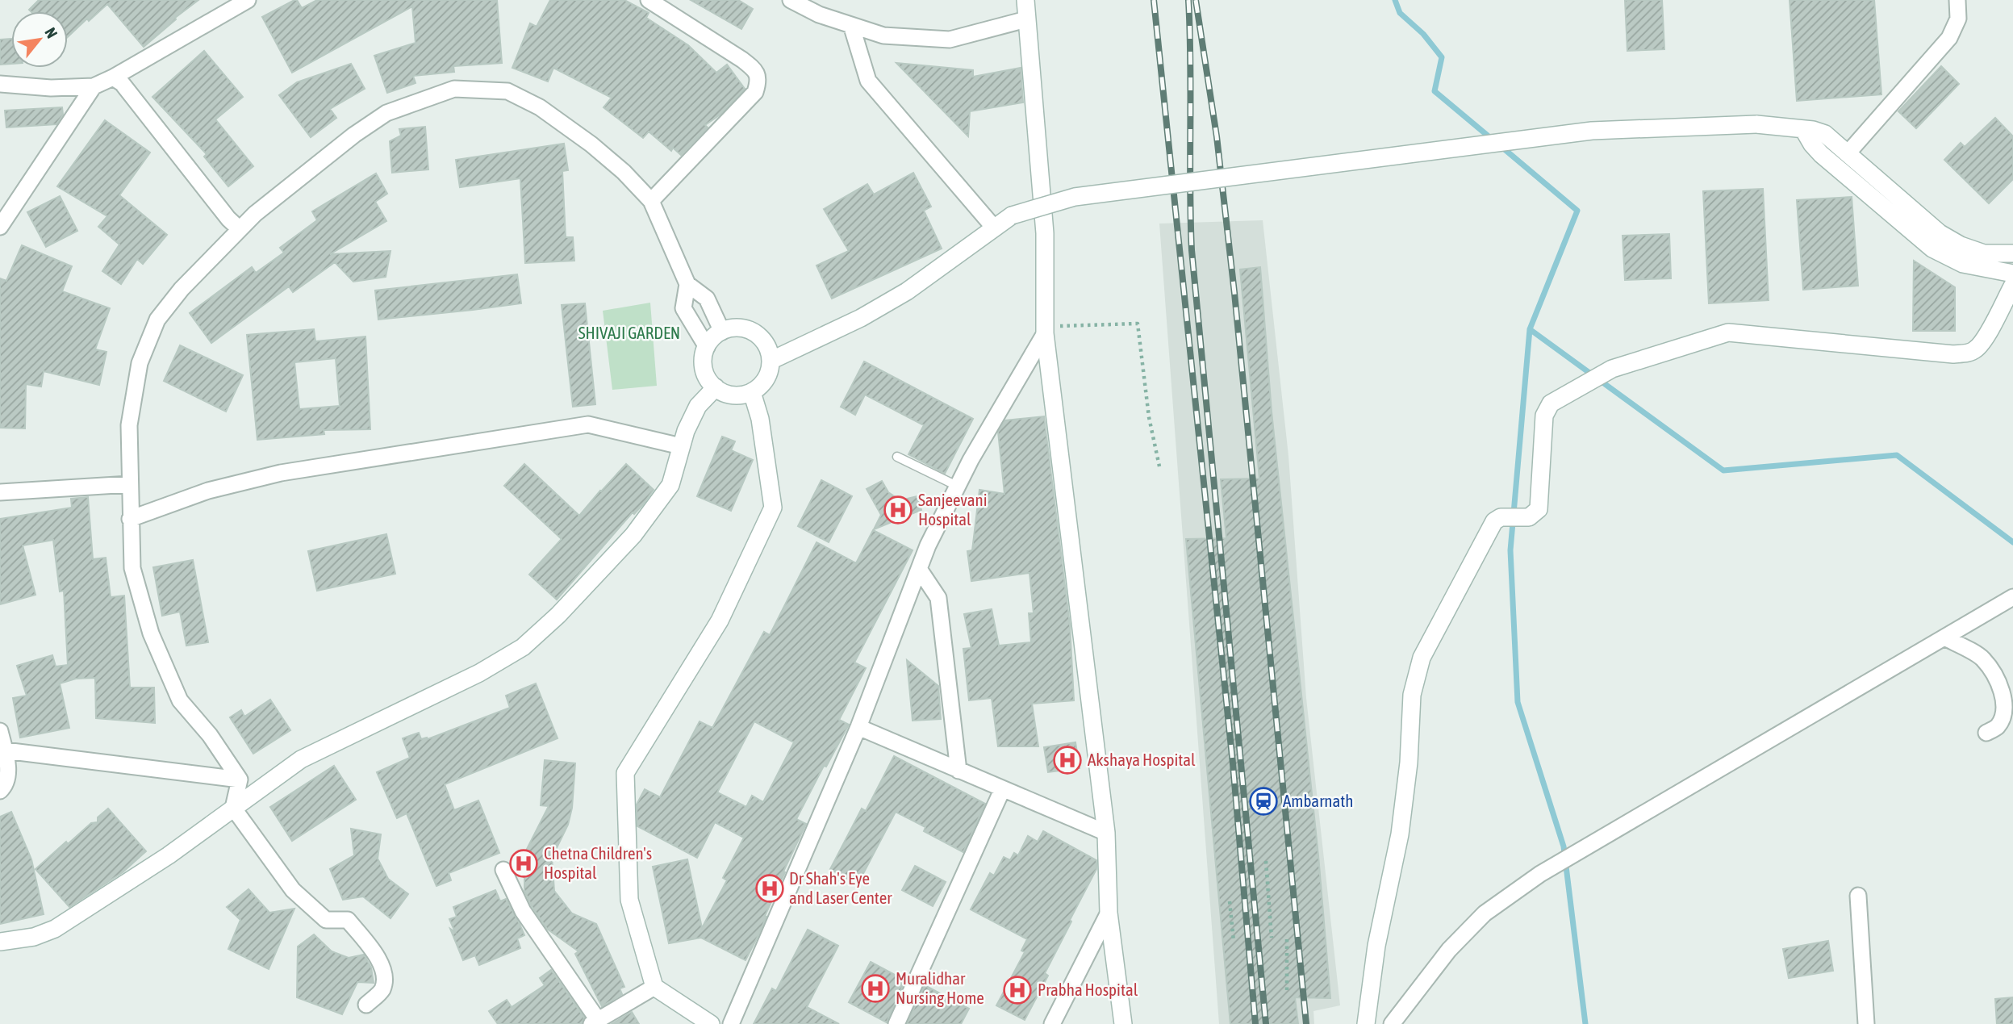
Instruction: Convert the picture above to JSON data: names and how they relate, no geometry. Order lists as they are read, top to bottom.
{
  "parks": ["SHIVAJI GARDEN"],
  "places": {
    "hospital": [
      "Sanjeevani Hospital",
      "Akshaya Hospital",
      "Chetna Children's Hospital",
      "Dr Shah's Eye and Laser Center",
      "Muralidhar Nursing Home",
      "Prabha Hospital"
    ],
    "station": ["Ambarnath"]
  },
  "north": "top right"
}
